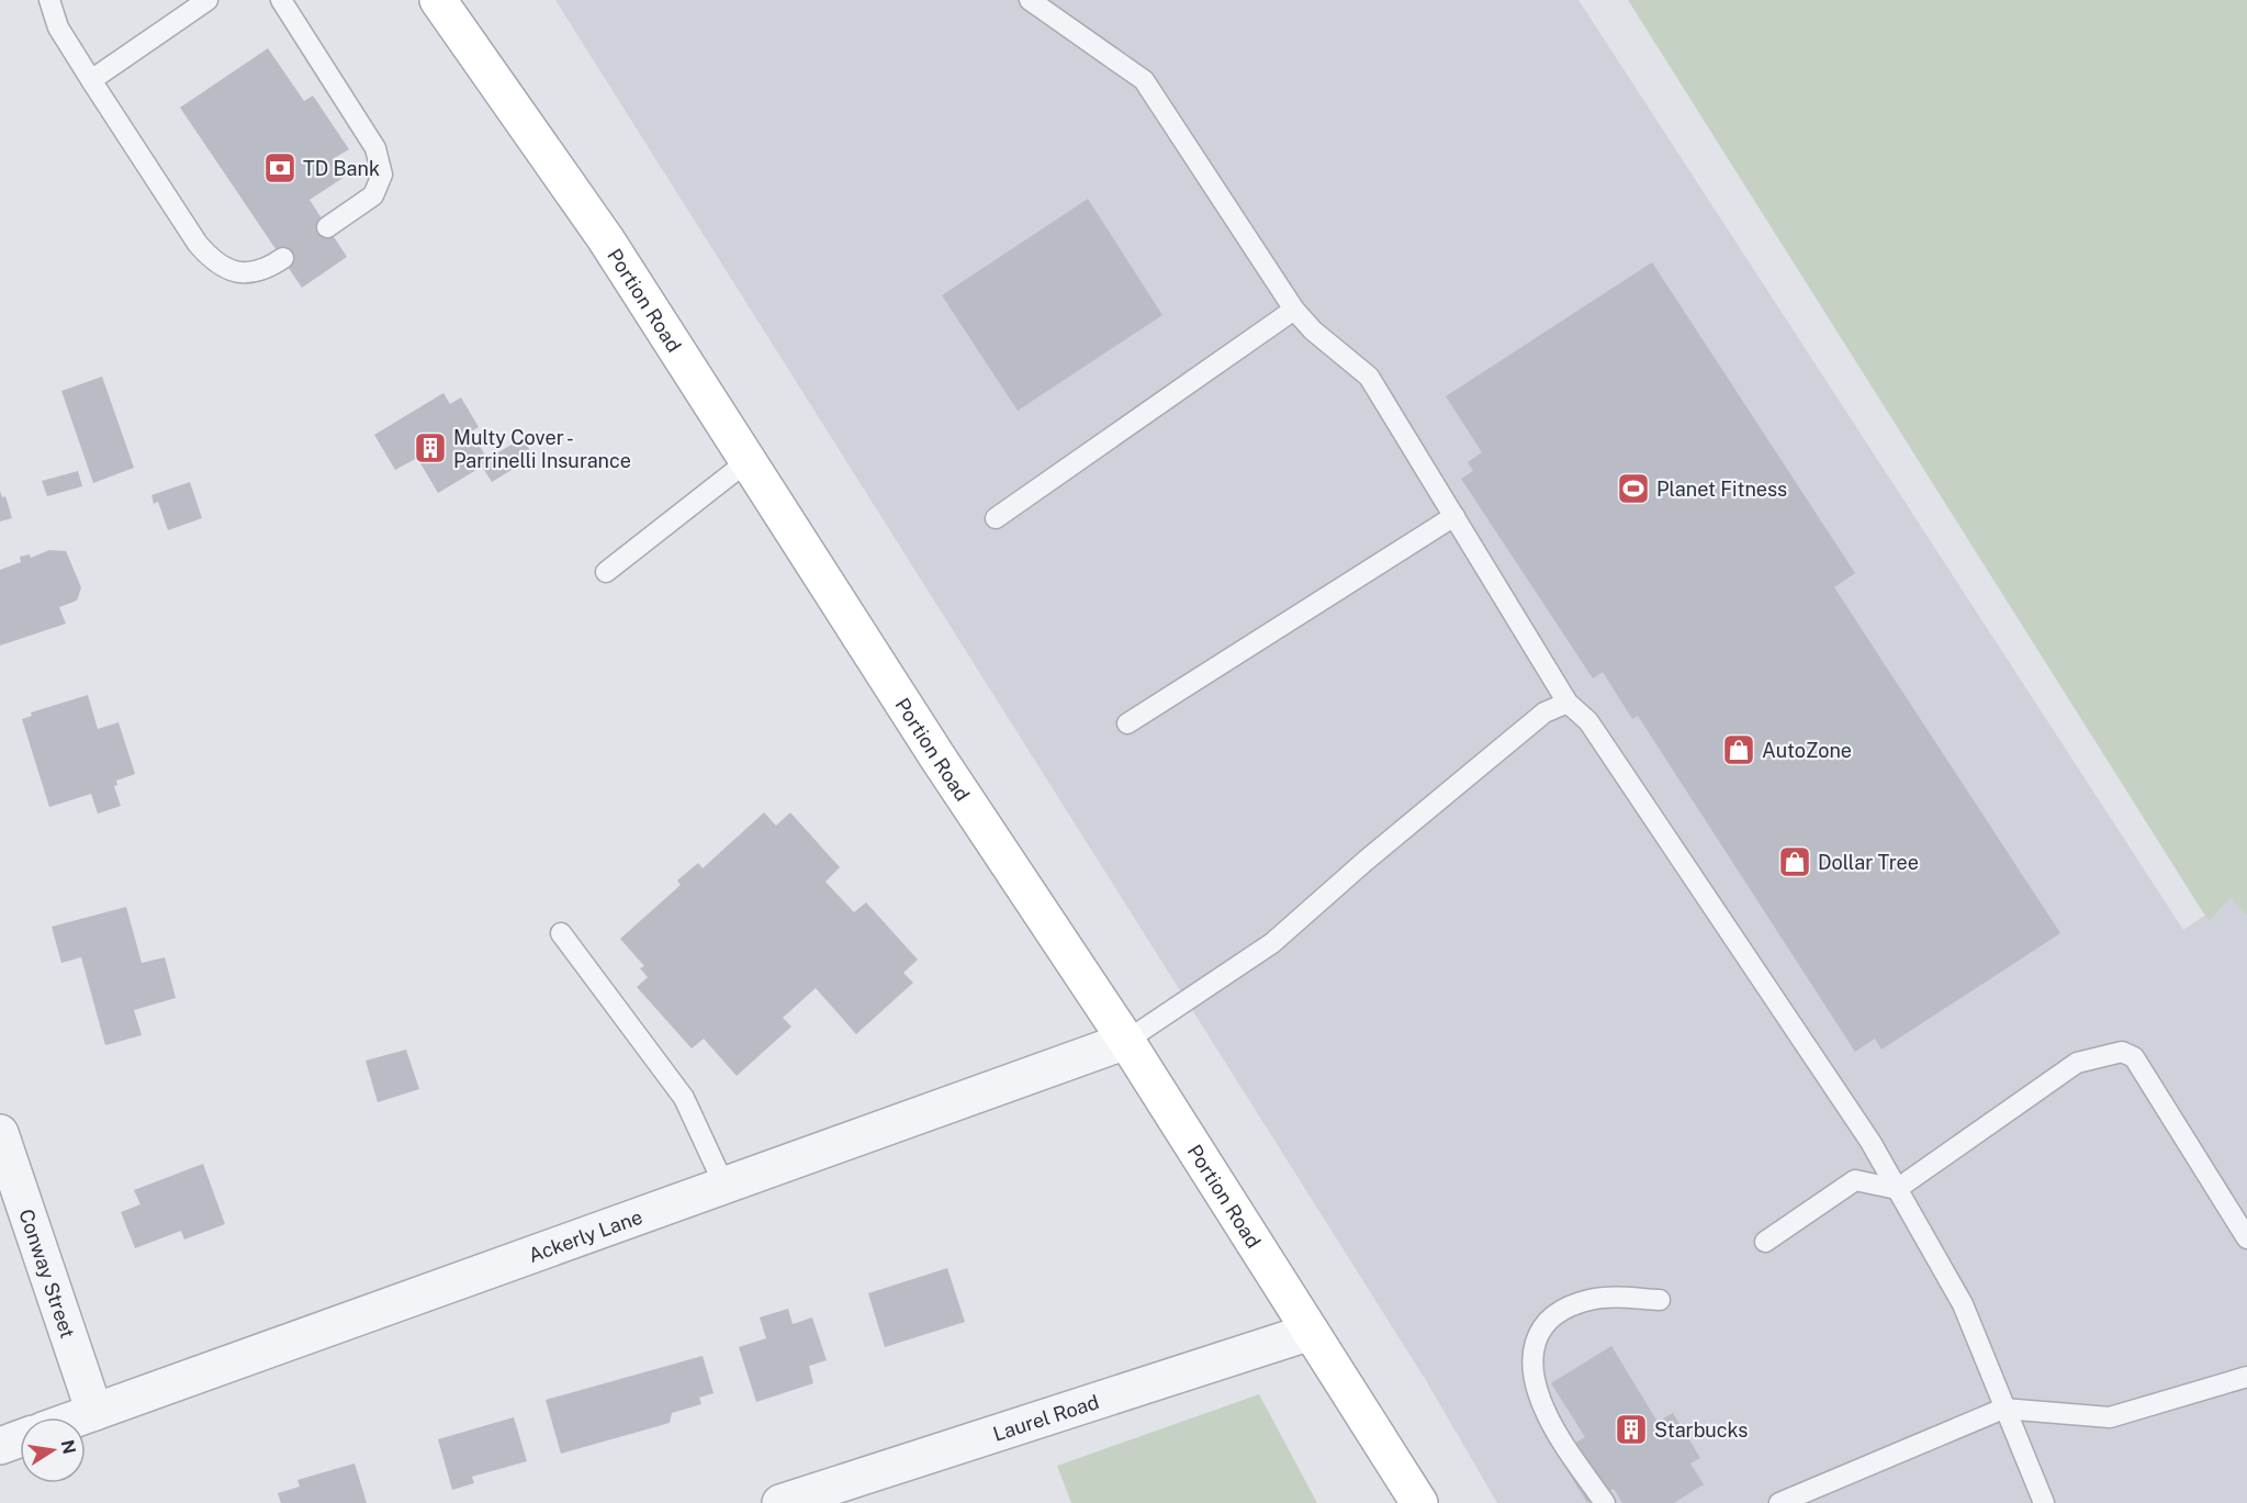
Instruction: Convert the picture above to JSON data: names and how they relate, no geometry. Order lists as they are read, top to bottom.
{
  "streets": {
    "main road": ["Portion Road"],
    "street": ["Ackerly Lane", "Conway Street", "Laurel Road"]
  },
  "crossings": [
    ["Portion Road", "Ackerly Lane"],
    ["Portion Road", "Laurel Road"],
    ["Ackerly Lane", "Conway Street"]
  ],
  "places": {
    "bank": ["TD Bank"],
    "building": ["Multy Cover - Parrinelli Insurance", "Starbucks"],
    "sports": ["Planet Fitness"],
    "shop": ["AutoZone", "Dollar Tree"]
  },
  "north": "right"
}
